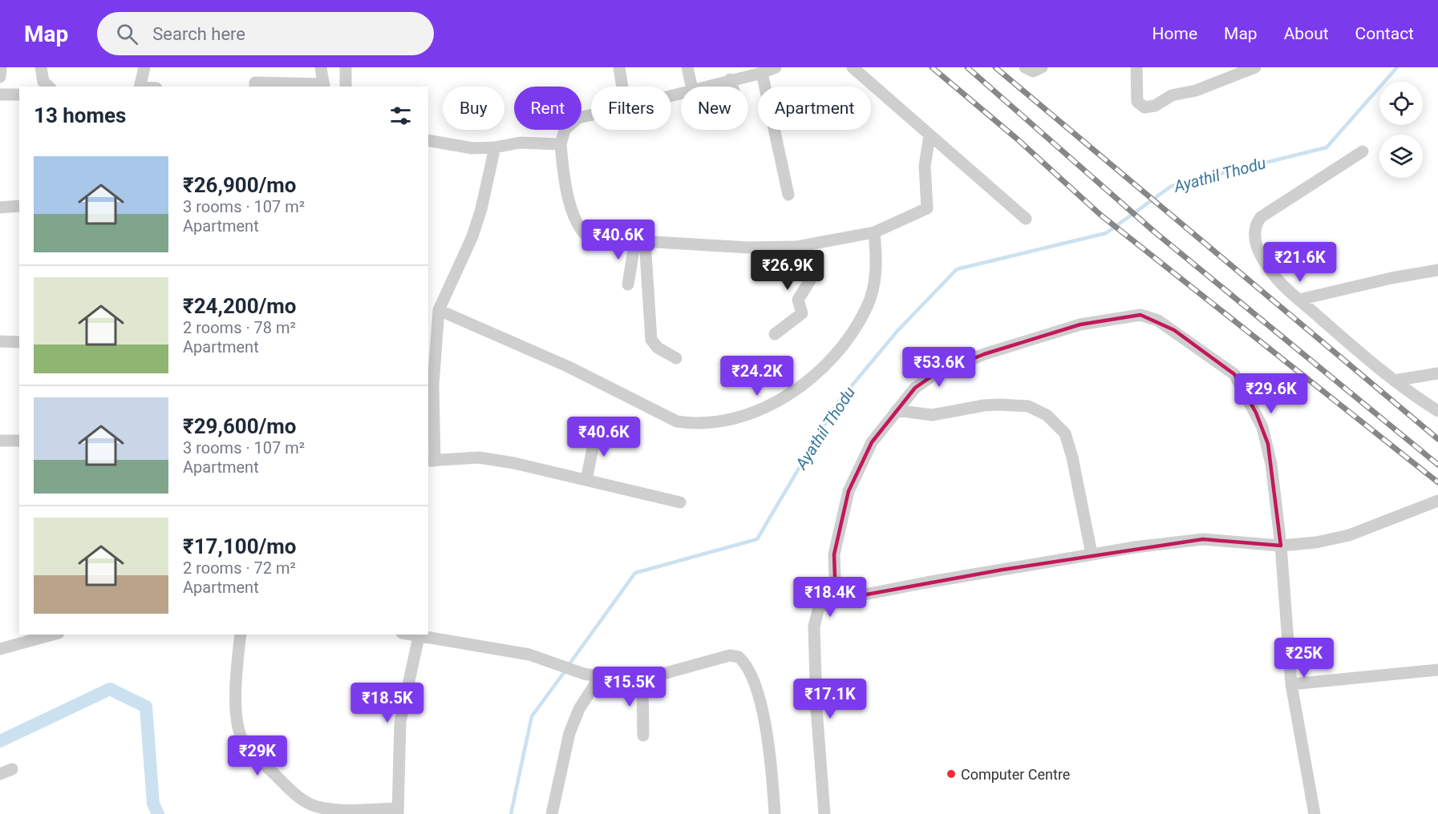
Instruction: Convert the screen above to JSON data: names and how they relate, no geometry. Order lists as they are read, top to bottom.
{
  "water": ["Ayathil Thodu"],
  "places": ["Computer Centre"],
  "page": {
    "header": "Map",
    "search": "Search here",
    "nav": [
      "Home",
      "Map",
      "About",
      "Contact"
    ],
    "chip": [
      "Buy",
      "Rent",
      "Filters",
      "New",
      "Apartment"
    ],
    "heading": "13 homes",
    "list": [
      {
        "name": "₹26,900/mo",
        "note": "3 rooms · 107 m² · Apartment"
      },
      {
        "name": "₹24,200/mo",
        "note": "2 rooms · 78 m² · Apartment"
      },
      {
        "name": "₹29,600/mo",
        "note": "3 rooms · 107 m² · Apartment"
      },
      {
        "name": "₹17,100/mo",
        "note": "2 rooms · 72 m² · Apartment"
      }
    ],
    "price": [
      "₹40.6K",
      "₹21.6K",
      "₹26.9K",
      "₹53.6K",
      "₹24.2K",
      "₹29.6K",
      "₹40.6K",
      "₹18.4K",
      "₹25K",
      "₹15.5K",
      "₹17.1K",
      "₹18.5K",
      "₹29K"
    ]
  }
}
